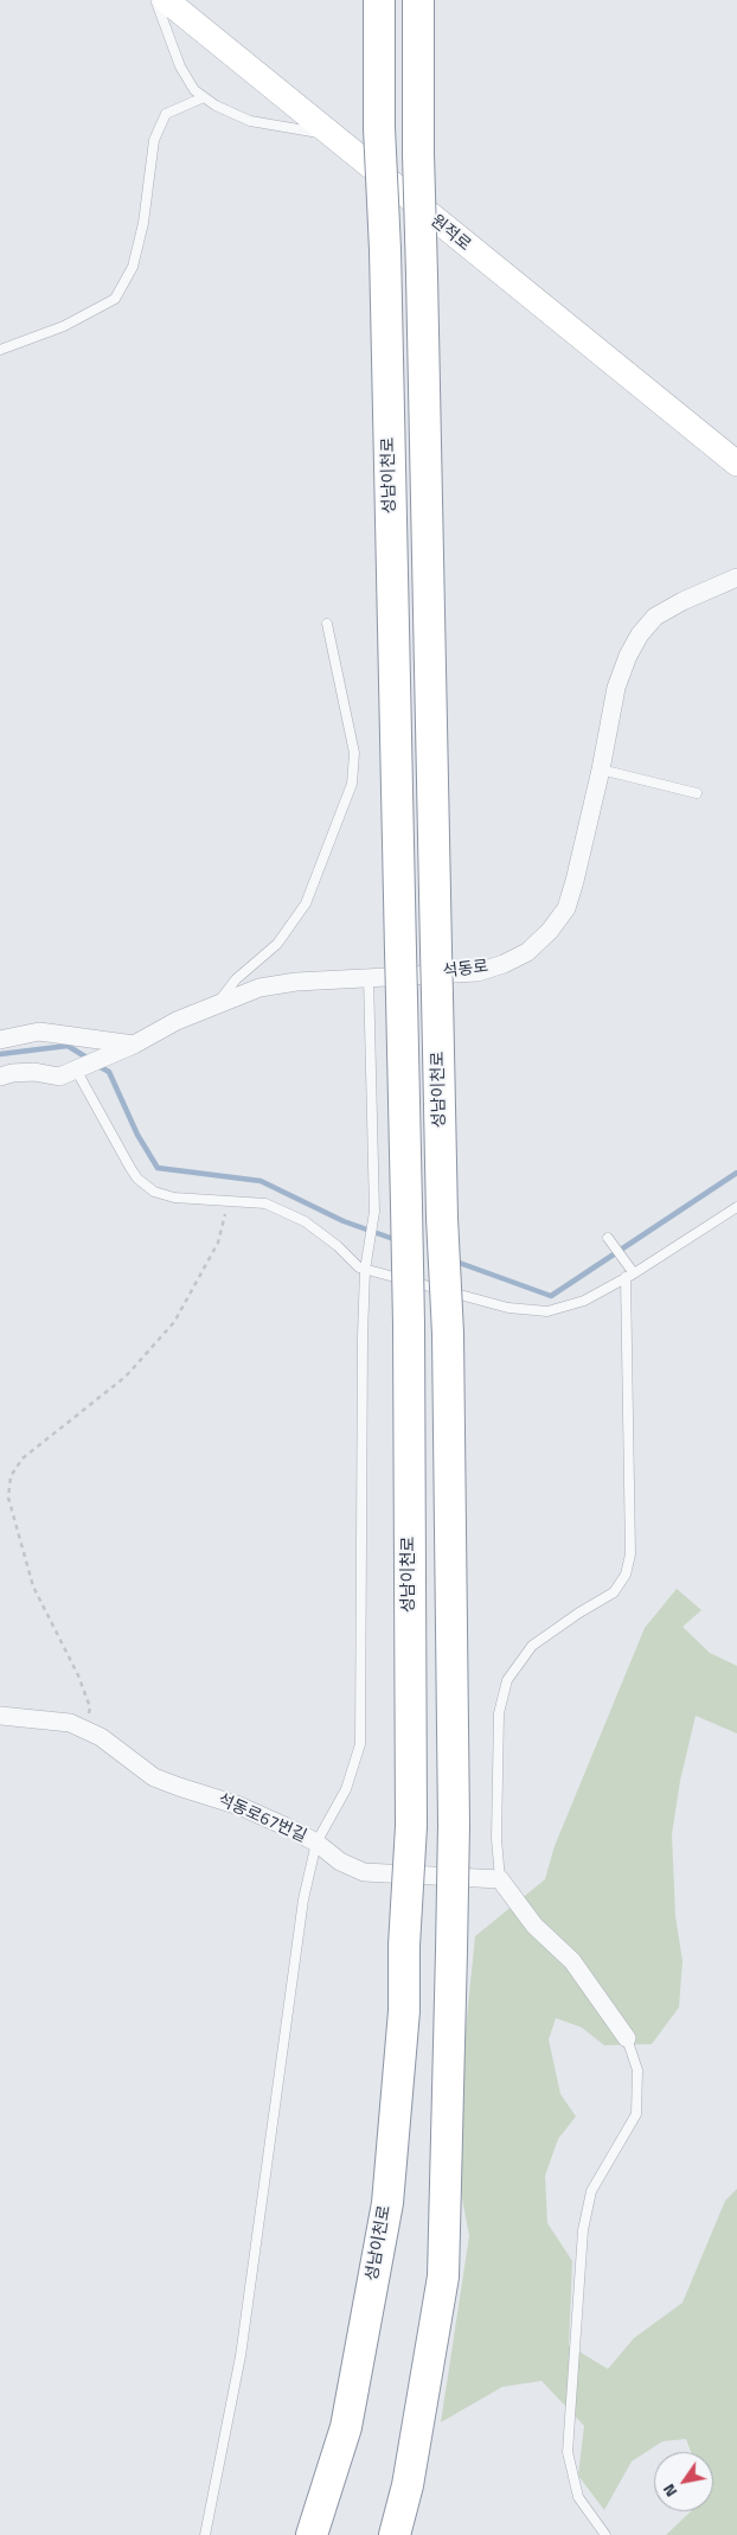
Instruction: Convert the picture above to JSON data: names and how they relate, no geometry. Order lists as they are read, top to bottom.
{
  "streets": {
    "highway": ["성남이천로"],
    "street": ["원적로", "석동로", "석동로67번길"]
  },
  "north": "bottom left"
}
